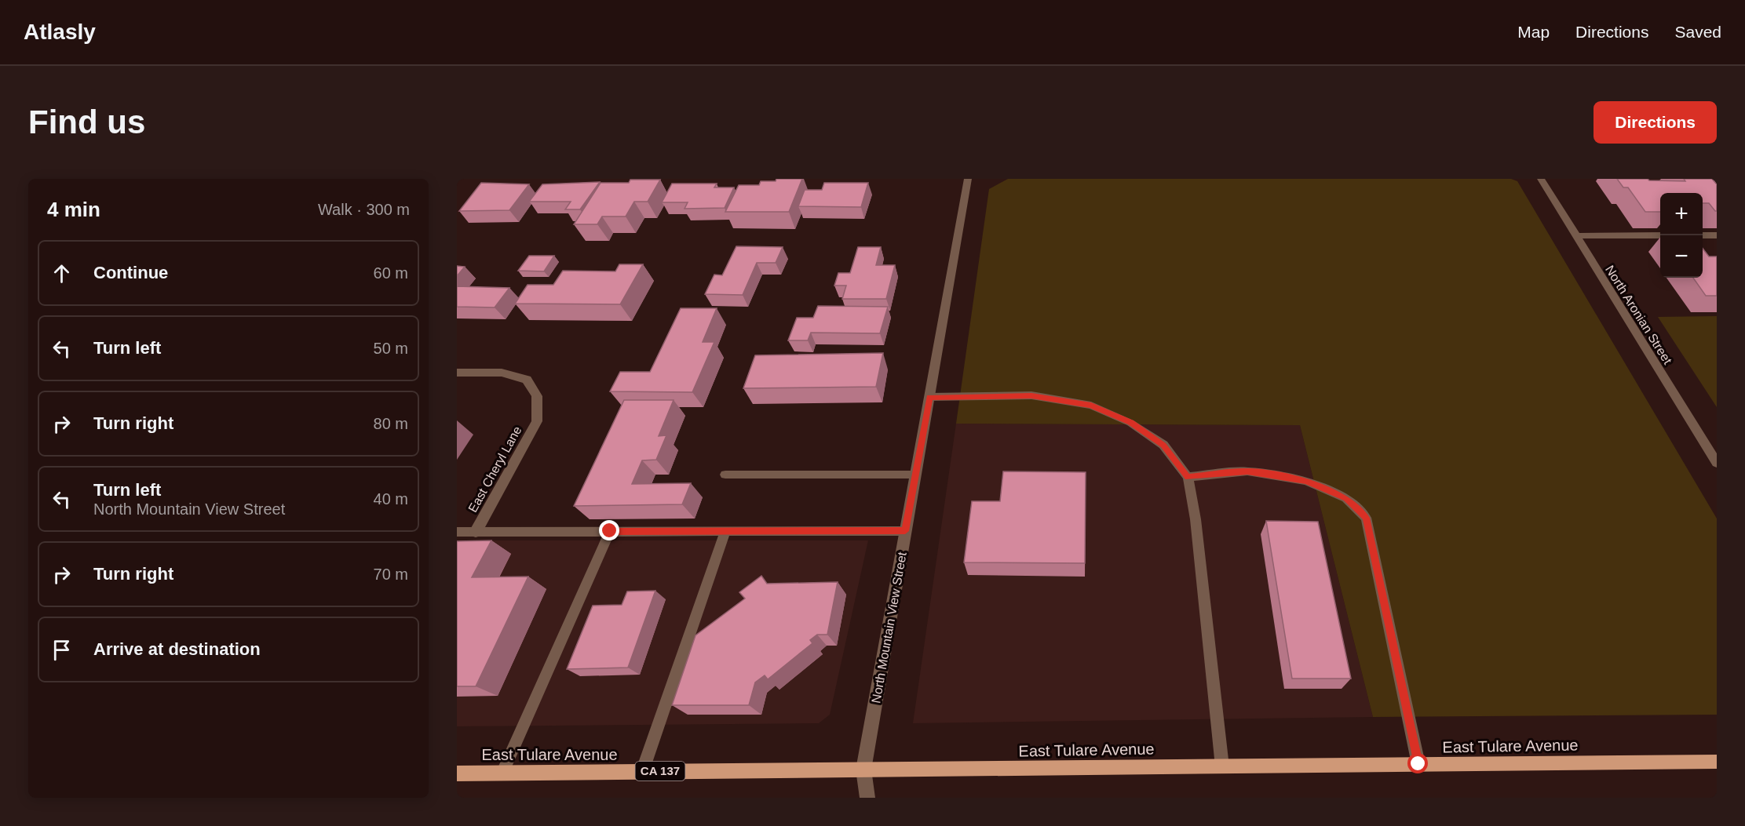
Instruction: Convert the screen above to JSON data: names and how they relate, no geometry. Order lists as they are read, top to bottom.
{
  "streets": {
    "main road": ["East Tulare Avenue", "CA 137"],
    "street": ["North Aronian Street", "East Cheryl Lane", "North Mountain View Street"]
  },
  "crossings": [
    ["North Mountain View Street", "East Tulare Avenue"]
  ],
  "page": {
    "header": "Atlasly",
    "nav": ["Map", "Directions", "Saved"],
    "buttons": "Directions",
    "title": "Find us",
    "heading": ["4 min", "Walk · 300 m"],
    "map_buttons": ["+", "−"],
    "list": [
      ["Continue", "60 m"],
      ["Turn left", "50 m"],
      ["Turn right", "80 m"],
      ["Turn left", "North Mountain View Street", "40 m"],
      ["Turn right", "70 m"],
      "Arrive at destination"
    ]
  }
}
